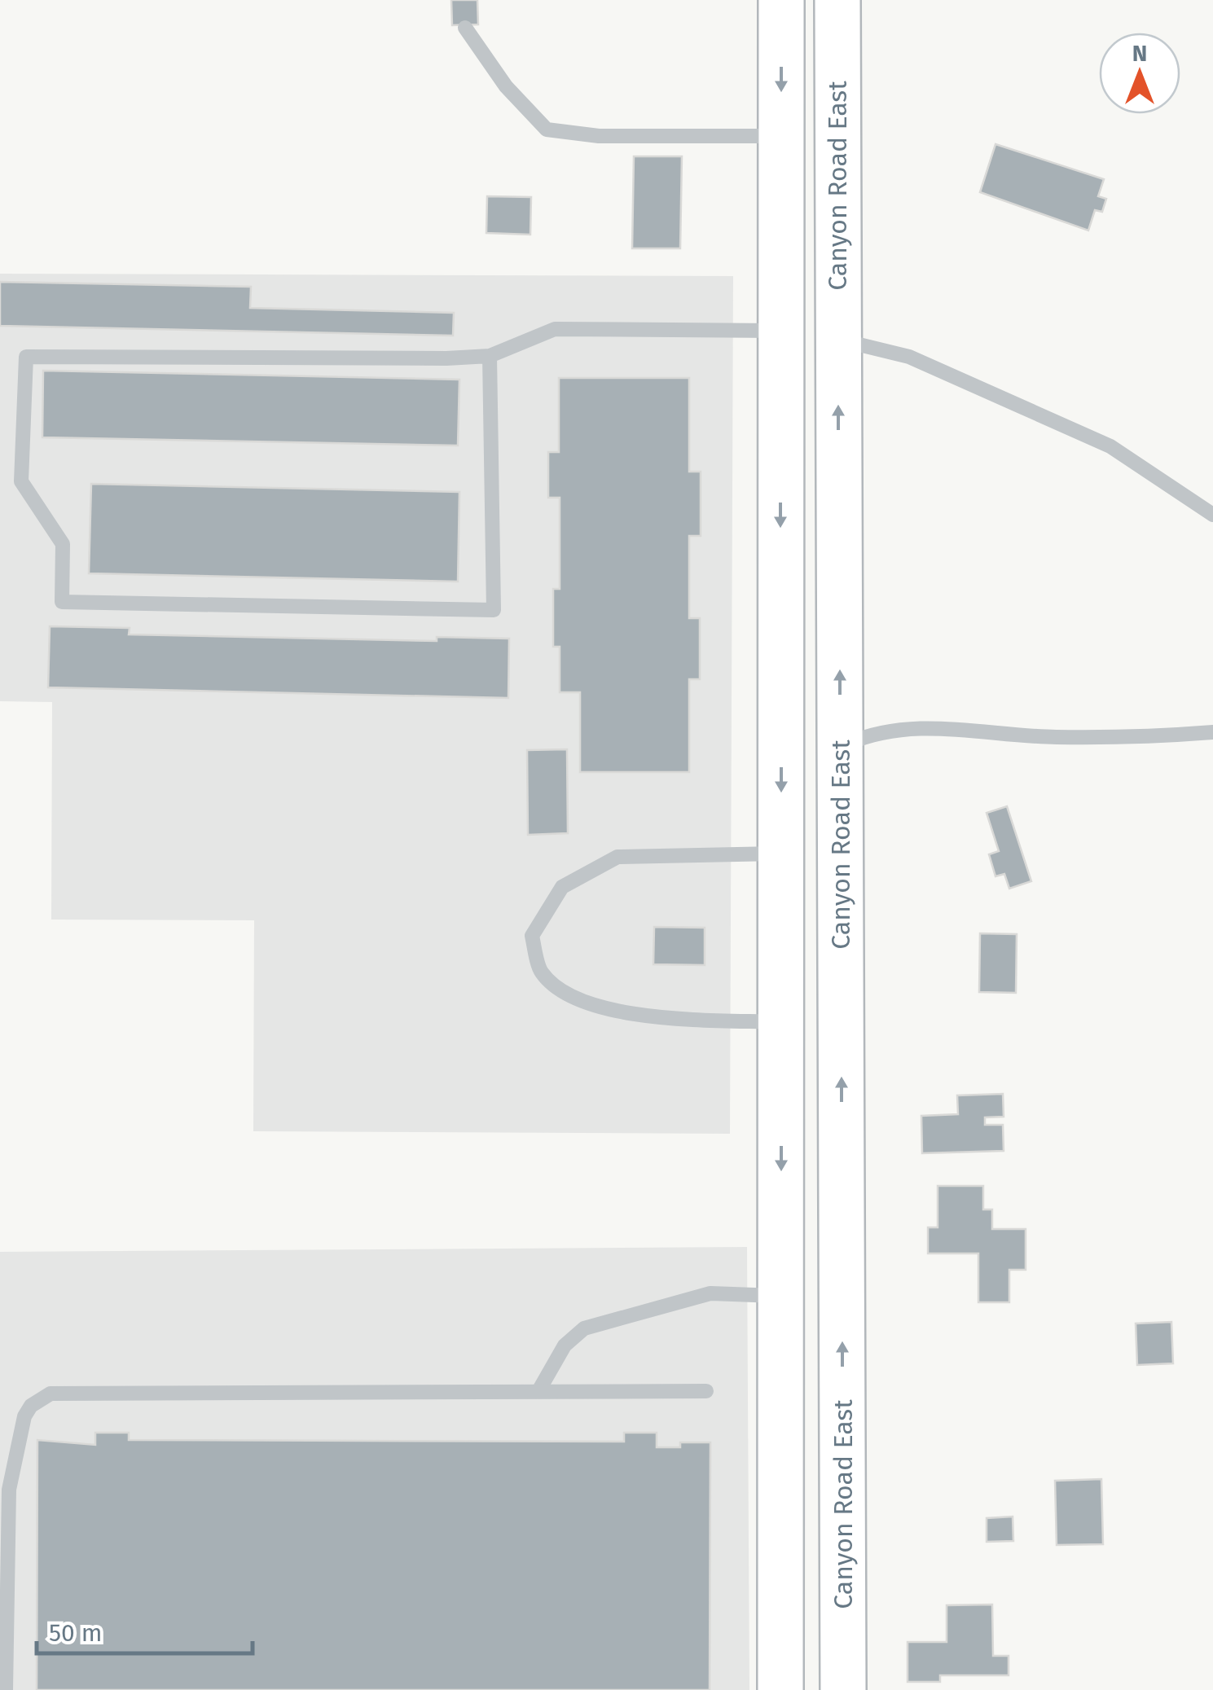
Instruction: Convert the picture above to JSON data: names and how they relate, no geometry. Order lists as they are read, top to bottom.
{
  "streets": {
    "main road": ["Canyon Road East"]
  },
  "scale_bar": "50 m",
  "north": "top"
}
